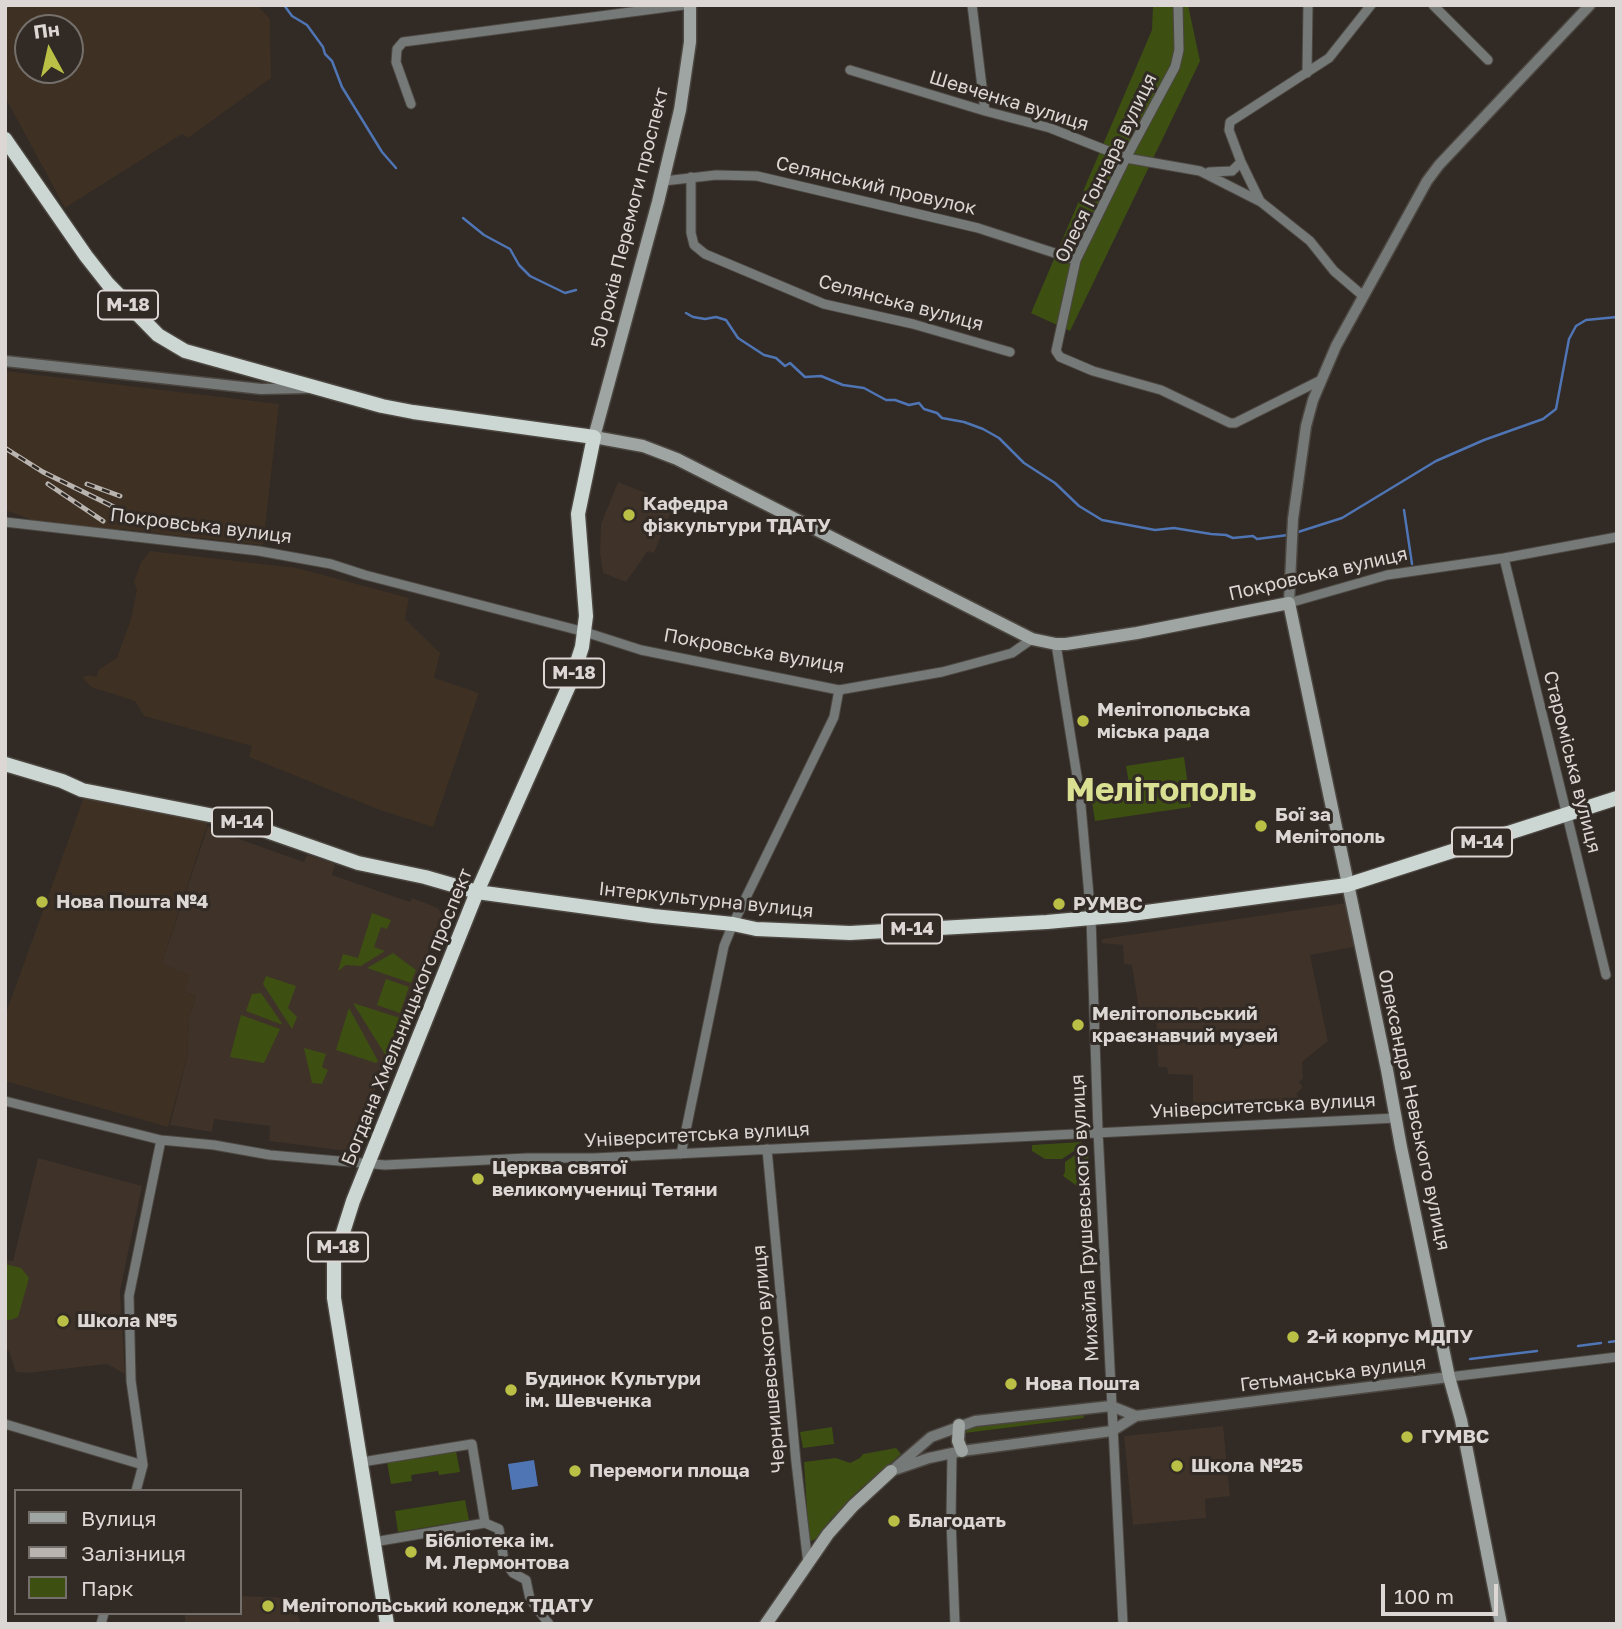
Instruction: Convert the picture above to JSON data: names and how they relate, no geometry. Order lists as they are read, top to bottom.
{
  "streets": {
    "highway": [
      "М-18",
      "М-14",
      "Інтеркультурна вулиця",
      "Богдана Хмельницького проспект"
    ],
    "main road": ["50 років Перемоги проспект", "Покровська вулиця", "Олександра Невського вулиця"],
    "street": [
      "Шевченка вулиця",
      "Олеся Гончара вулиця",
      "Селянський провулок",
      "Селянська вулиця",
      "Староміська вулиця",
      "Університетська вулиця",
      "Михайла Грушевського вулиця",
      "Чернишевського вулиця",
      "Гетьманська вулиця"
    ]
  },
  "crossings": [
    ["Шевченка вулиця", "Олеся Гончара вулиця"],
    ["Олеся Гончара вулиця", "Селянський провулок"],
    ["Селянський провулок", "50 років Перемоги проспект"],
    ["Селянський провулок", "Селянська вулиця"],
    ["50 років Перемоги проспект", "М-18"],
    ["50 років Перемоги проспект", "Богдана Хмельницького проспект"],
    ["М-18", "Богдана Хмельницького проспект"],
    ["Покровська вулиця", "Староміська вулиця"],
    ["Покровська вулиця", "Богдана Хмельницького проспект"],
    ["Покровська вулиця", "Олександра Невського вулиця"],
    ["Покровська вулиця", "Михайла Грушевського вулиця"],
    ["Староміська вулиця", "Інтеркультурна вулиця"],
    ["Інтеркультурна вулиця", "Богдана Хмельницького проспект"],
    ["Інтеркультурна вулиця", "Олександра Невського вулиця"],
    ["Інтеркультурна вулиця", "Михайла Грушевського вулиця"],
    ["Богдана Хмельницького проспект", "Університетська вулиця"],
    ["Університетська вулиця", "Олександра Невського вулиця"],
    ["Університетська вулиця", "Михайла Грушевського вулиця"],
    ["Університетська вулиця", "Чернишевського вулиця"],
    ["Олександра Невського вулиця", "Гетьманська вулиця"],
    ["Михайла Грушевського вулиця", "Гетьманська вулиця"]
  ],
  "districts": ["Мелітополь"],
  "places": [
    "Кафедра фізкультури ТДАТУ",
    "Мелітопольська міська рада",
    "Бої за Мелітополь",
    "Нова Пошта №4",
    "РУМВC",
    "Мелітопольський краєзнавчий музей",
    "Церква святої великомучениці Тетяни",
    "Школа №5",
    "2-й корпус МДПУ",
    "Нова Пошта",
    "Будинок Культури ім. Шевченка",
    "ГУМВС",
    "Школа №25",
    "Перемоги площа",
    "Благодать",
    "Бібліотека ім. М. Лермонтова",
    "Мелітопольський коледж ТДАТУ"
  ],
  "legend": ["Вулиця", "Залізниця", "Парк"],
  "scale_bar": "100 m",
  "north": "top"
}
